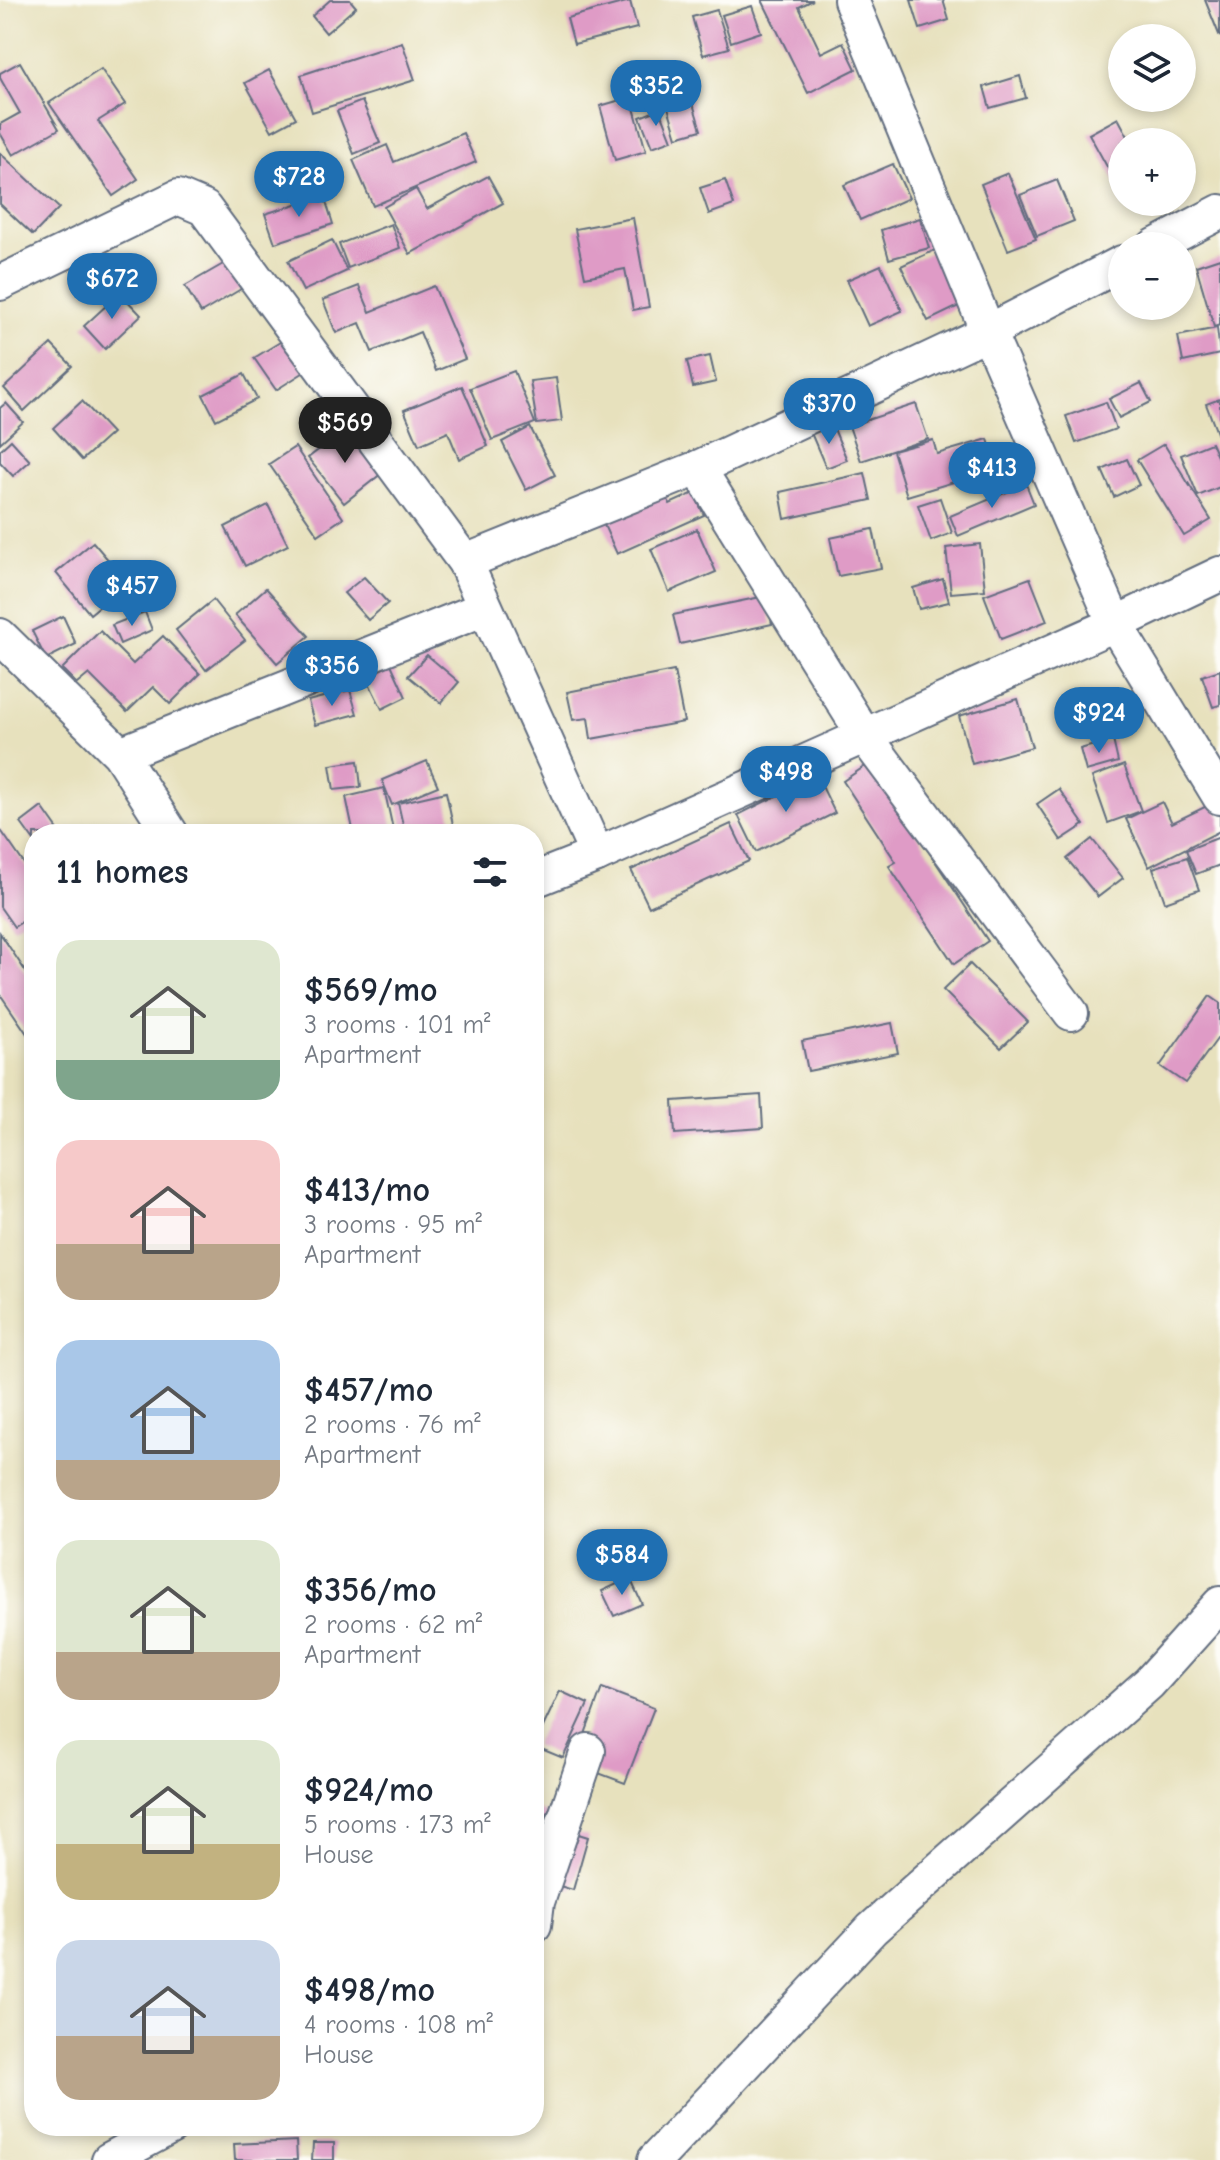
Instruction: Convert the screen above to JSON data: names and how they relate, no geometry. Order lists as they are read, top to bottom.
{
  "page": {
    "map_buttons": ["+", "−"],
    "price": [
      "$352",
      "$728",
      "$672",
      "$370",
      "$569",
      "$413",
      "$457",
      "$356",
      "$924",
      "$498",
      "$584"
    ],
    "heading": "11 homes",
    "list": [
      {
        "name": "$569/mo",
        "note": "3 rooms · 101 m² · Apartment"
      },
      {
        "name": "$413/mo",
        "note": "3 rooms · 95 m² · Apartment"
      },
      {
        "name": "$457/mo",
        "note": "2 rooms · 76 m² · Apartment"
      },
      {
        "name": "$356/mo",
        "note": "2 rooms · 62 m² · Apartment"
      },
      {
        "name": "$924/mo",
        "note": "5 rooms · 173 m² · House"
      },
      {
        "name": "$498/mo",
        "note": "4 rooms · 108 m² · House"
      }
    ]
  }
}
